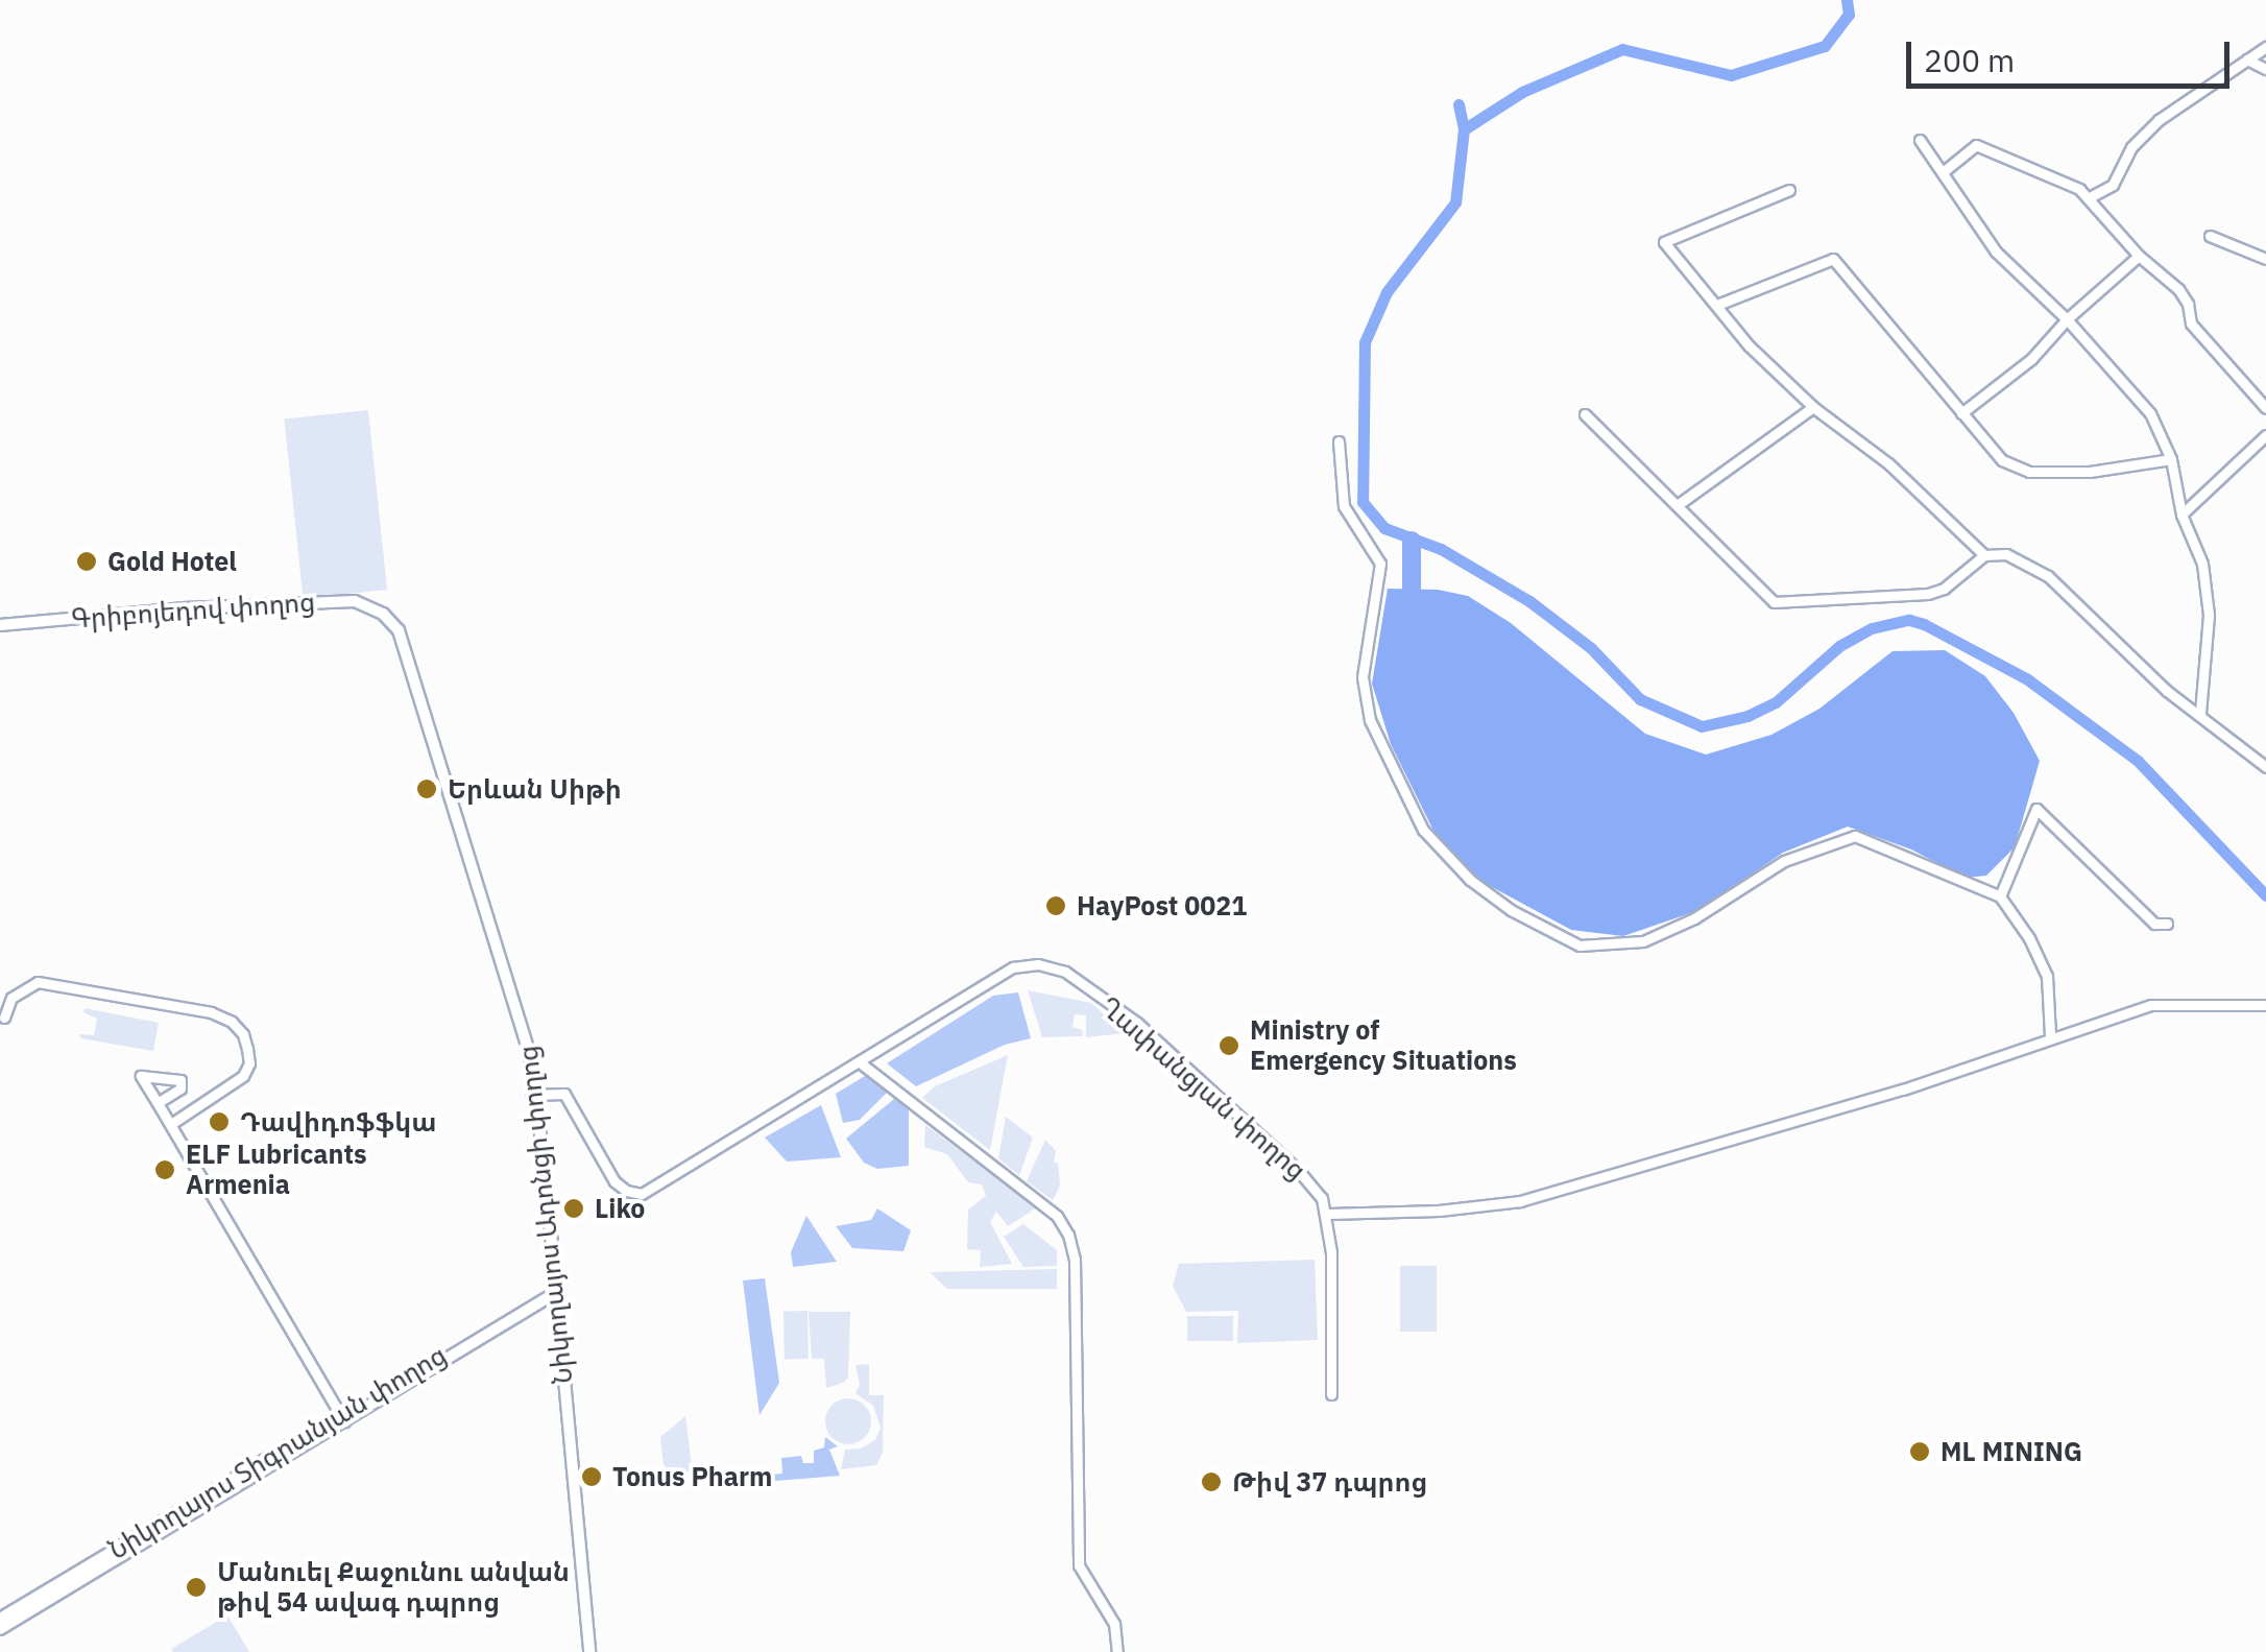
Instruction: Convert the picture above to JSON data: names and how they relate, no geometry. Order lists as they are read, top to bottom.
{
  "streets": {
    "street": [
      "Գրիբոյեդով փողոց",
      "Ղափանցյան փողոց",
      "Նիկողայոս Ադոնցի փողոց",
      "Նիկողայոս Տիգրանյան փողոց"
    ]
  },
  "crossings": [
    ["Գրիբոյեդով փողոց", "Նիկողայոս Ադոնցի փողոց"],
    ["Ղափանցյան փողոց", "Նիկողայոս Ադոնցի փողոց"],
    ["Նիկողայոս Ադոնցի փողոց", "Նիկողայոս Տիգրանյան փողոց"]
  ],
  "places": [
    "Gold Hotel",
    "Երևան Սիթի",
    "HayPost 0021",
    "Ministry of Emergency Situations",
    "Դավիդոֆֆկա",
    "ELF Lubricants Armenia",
    "Liko",
    "ML MINING",
    "Tonus Pharm",
    "Թիվ 37 դպրոց",
    "Մանուել Քաջունու անվան թիվ 54 ավագ դպրոց"
  ],
  "scale_bar": "200 m"
}
